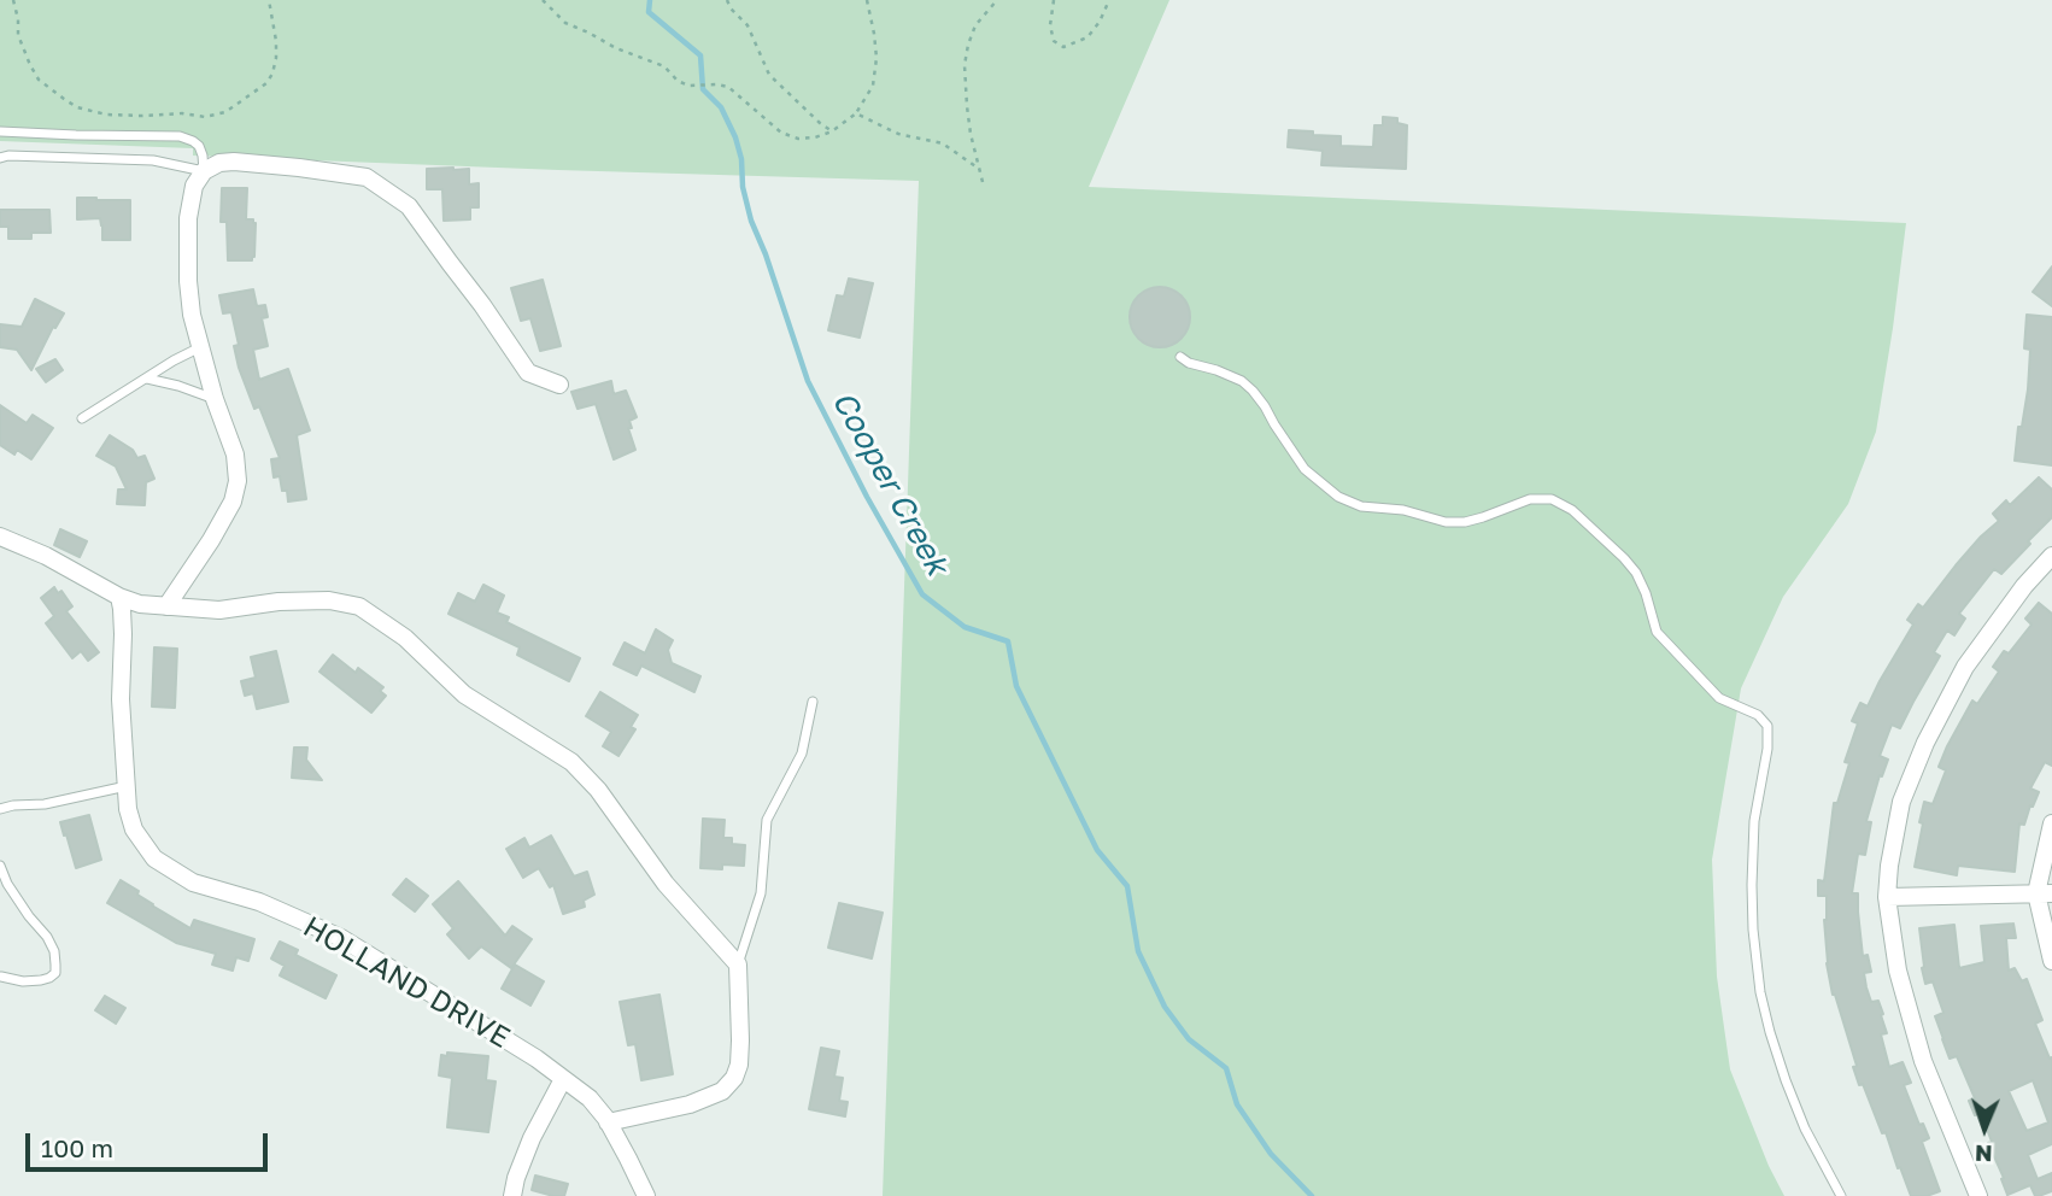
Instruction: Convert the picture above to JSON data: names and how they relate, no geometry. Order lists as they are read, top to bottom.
{
  "streets": {
    "street": ["HOLLAND DRIVE"]
  },
  "water": ["Cooper Creek"],
  "scale_bar": "100 m",
  "north": "bottom"
}
